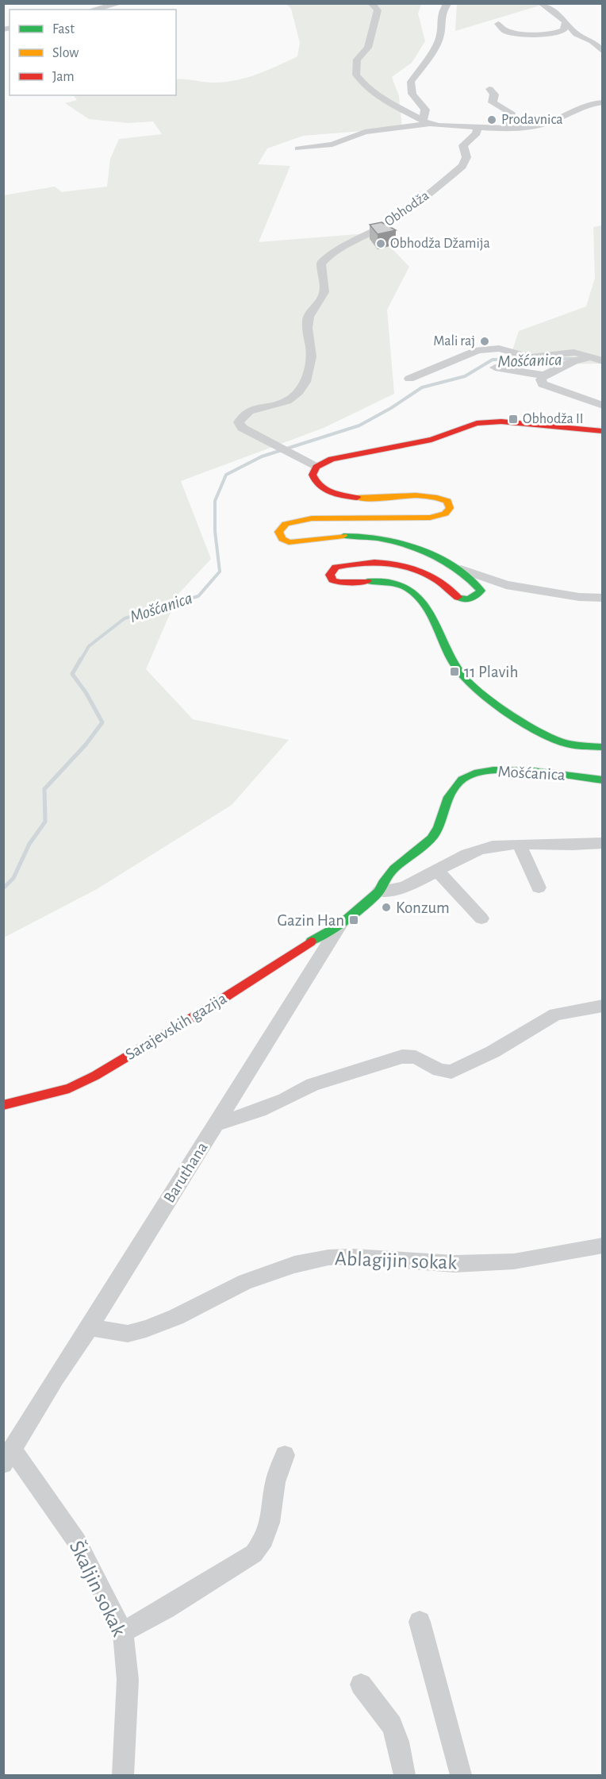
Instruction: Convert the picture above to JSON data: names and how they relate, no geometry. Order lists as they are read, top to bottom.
{
  "streets": {
    "main road": ["Mošćanica", "Sarajevskih gazija", "Baruthana"],
    "street": ["Obhodža", "Ablagijin sokak", "Škaljin sokak"]
  },
  "crossings": [
    ["Obhodža", "Mošćanica"],
    ["Mošćanica", "Baruthana"],
    ["Sarajevskih gazija", "Baruthana"],
    ["Baruthana", "Ablagijin sokak"],
    ["Baruthana", "Škaljin sokak"]
  ],
  "water": ["Mošćanica"],
  "places": {
    "other": [
      "Prodavnica",
      "Obhodža Džamija",
      "Mali raj",
      "Konzum"
    ],
    "transit": ["Obhodža II", "11 Plavih", "Gazin Han"]
  },
  "legend": ["Fast", "Slow", "Jam"]
}
